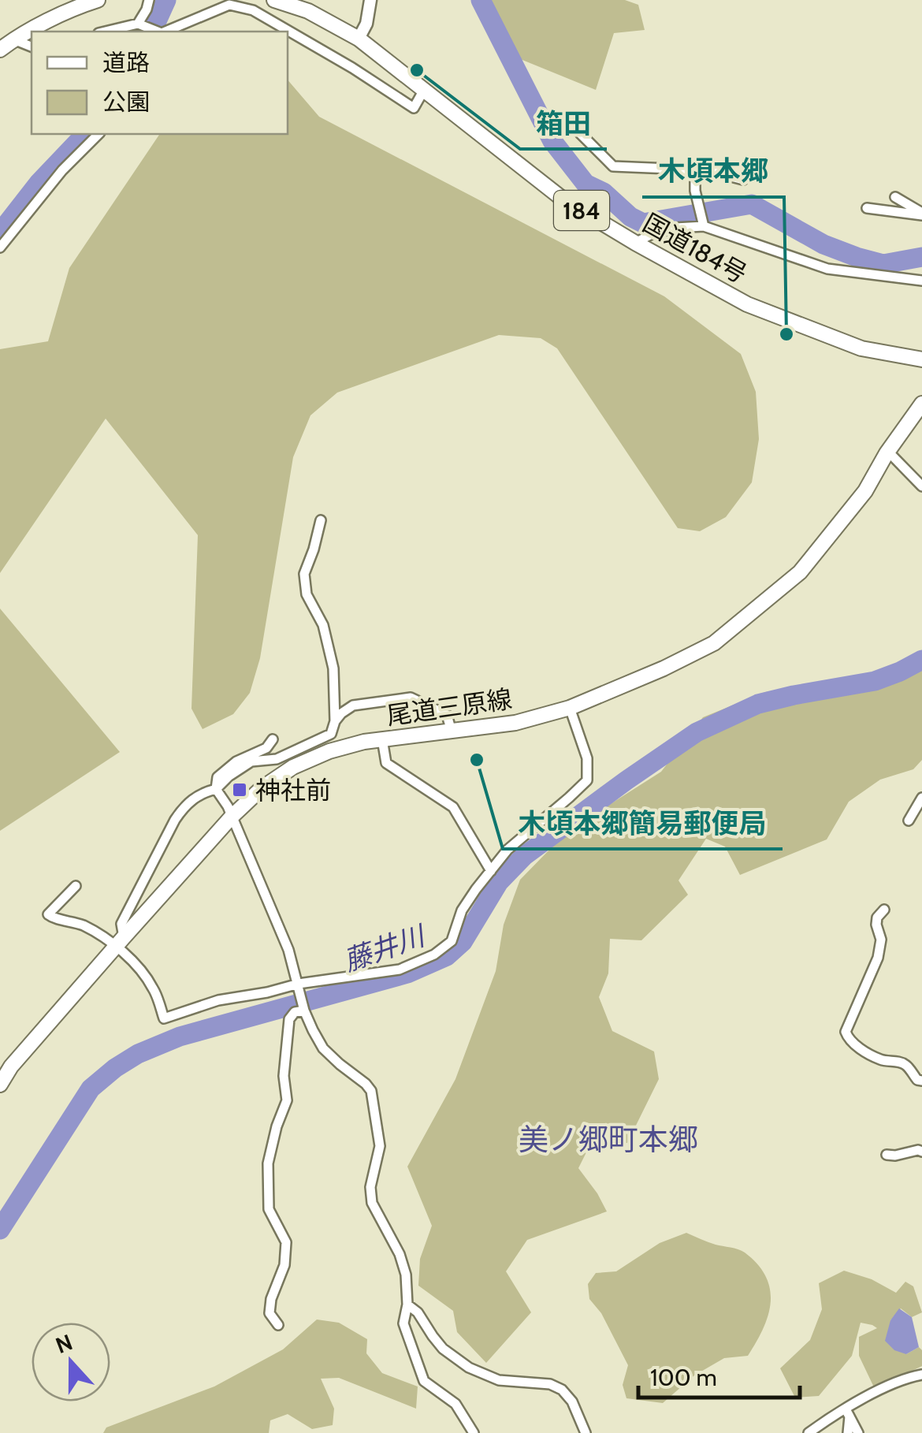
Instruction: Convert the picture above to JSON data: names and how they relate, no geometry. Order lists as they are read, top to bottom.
{
  "streets": {
    "main road": ["184", "国道184号", "尾道三原線"]
  },
  "districts": ["美ノ郷町本郷"],
  "water": ["藤井川"],
  "places": {
    "other": ["箱田", "木頃本郷", "木頃本郷簡易郵便局"],
    "transit": ["神社前"]
  },
  "legend": ["道路", "公園"],
  "scale_bar": "100 m",
  "north": "top"
}
